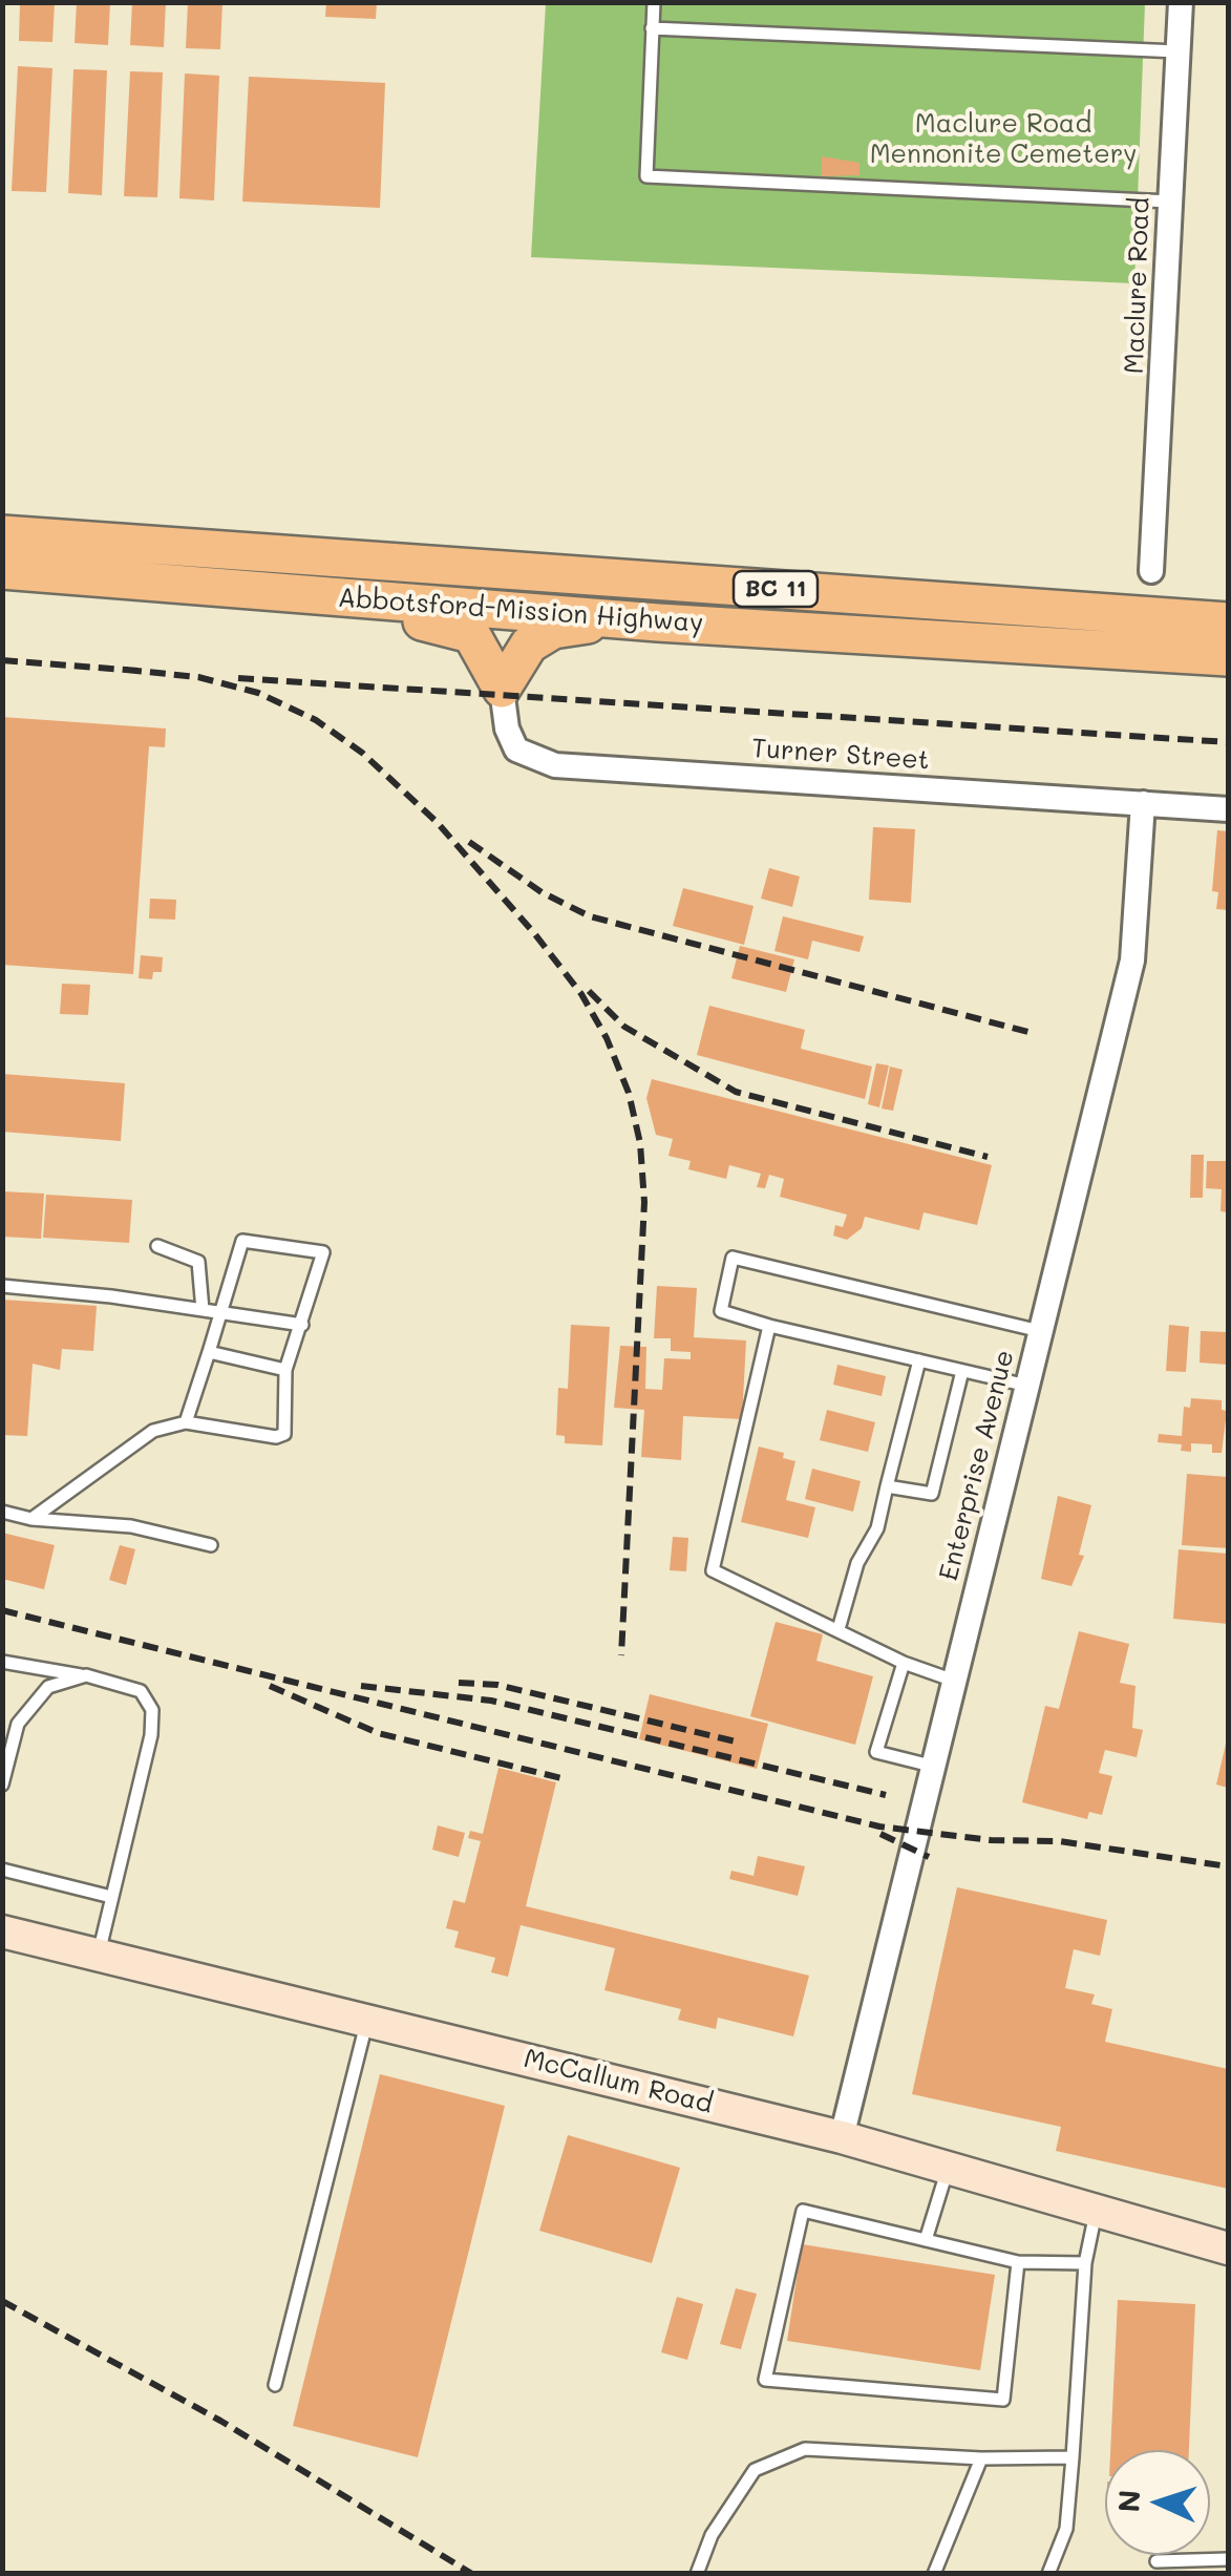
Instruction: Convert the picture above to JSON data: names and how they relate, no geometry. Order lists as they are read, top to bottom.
{
  "streets": {
    "highway": ["BC 11", "Abbotsford-Mission Highway"],
    "main road": ["McCallum Road"],
    "street": ["Maclure Road", "Turner Street", "Enterprise Avenue"]
  },
  "crossings": [
    ["Turner Street", "Enterprise Avenue"],
    ["Enterprise Avenue", "McCallum Road"]
  ],
  "parks": ["Maclure Road Mennonite Cemetery"],
  "north": "left"
}
